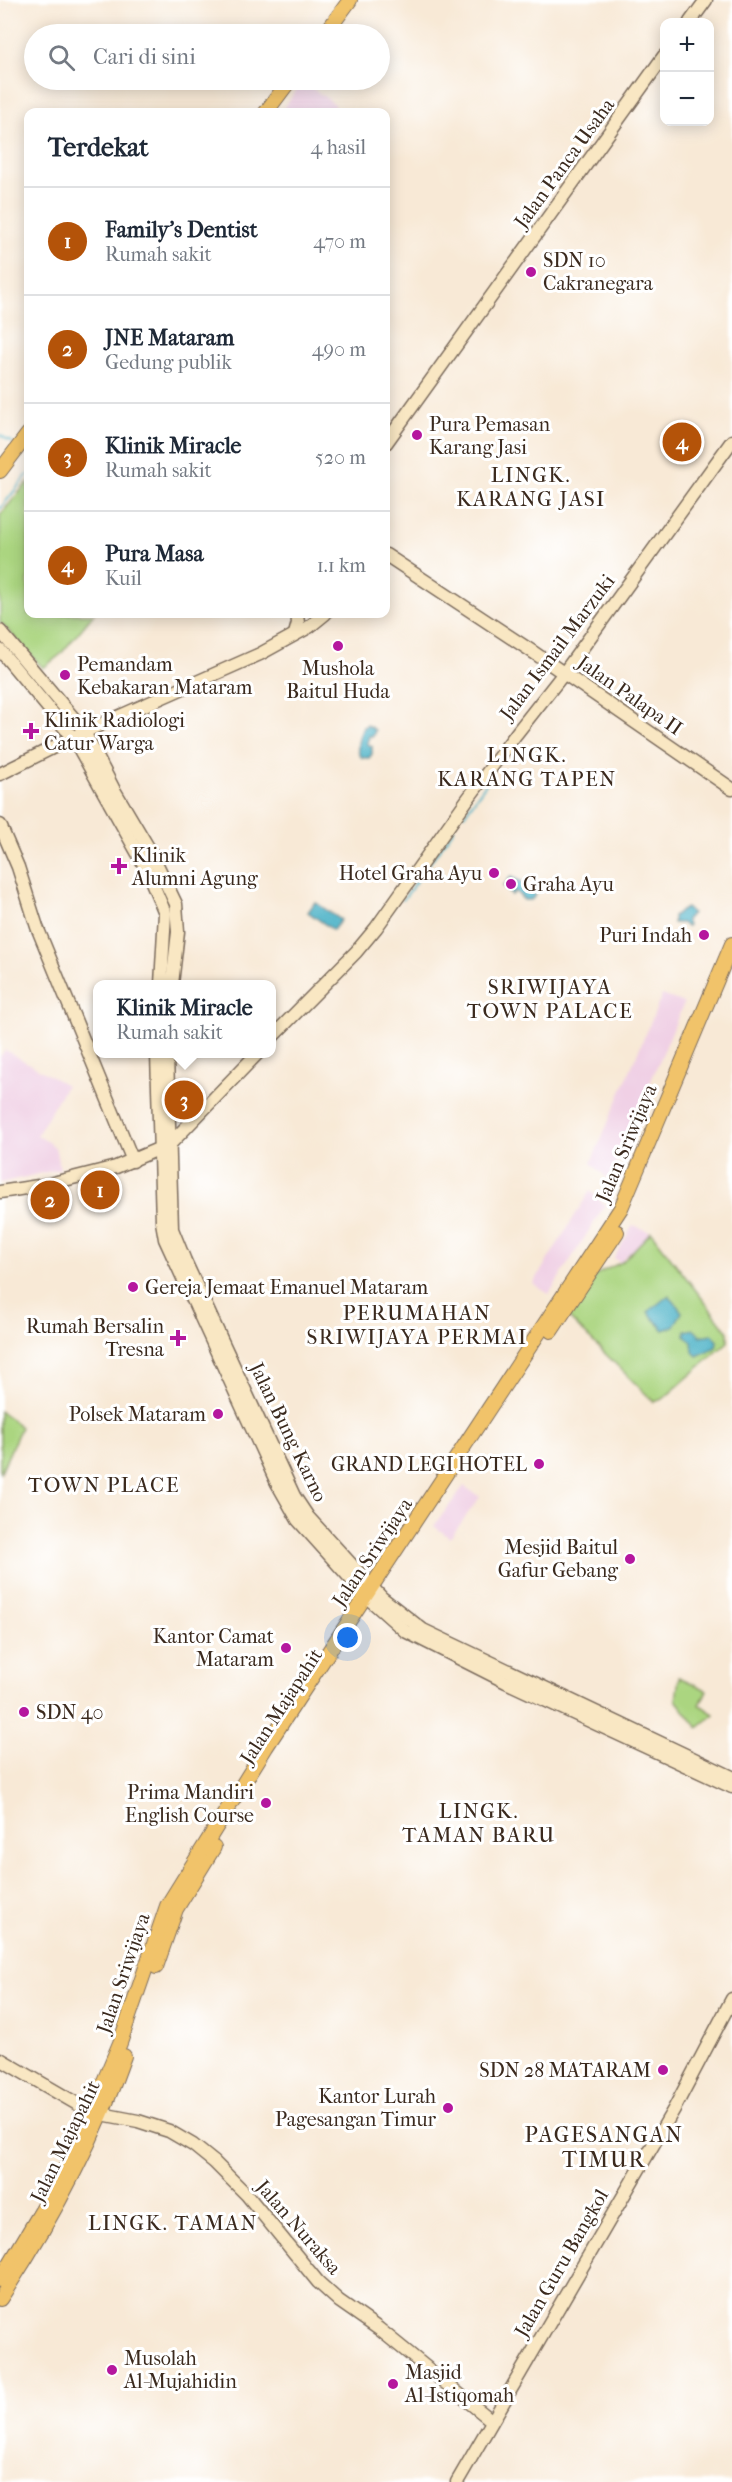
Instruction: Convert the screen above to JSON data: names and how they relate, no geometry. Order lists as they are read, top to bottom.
{
  "streets": {
    "main road": ["Jalan Sriwijaya", "Jalan Majapahit"],
    "street": [
      "Jalan Panca Usaha",
      "Jalan Ismail Marzuki",
      "Jalan Palapa II",
      "Jalan Bung Karno",
      "Jalan Nuraksa",
      "Jalan Guru Bangkol"
    ]
  },
  "crossings": [
    ["Jalan Ismail Marzuki", "Jalan Palapa II"],
    ["Jalan Sriwijaya", "Jalan Bung Karno"],
    ["Jalan Sriwijaya", "Jalan Majapahit"],
    ["Jalan Sriwijaya", "Jalan Nuraksa"],
    ["Jalan Majapahit", "Jalan Nuraksa"],
    ["Jalan Nuraksa", "Jalan Guru Bangkol"]
  ],
  "districts": [
    "LINGK. KARANG JASI",
    "LINGK. KARANG TAPEN",
    "SRIWIJAYA TOWN PALACE",
    "PERUMAHAN SRIWIJAYA PERMAI",
    "TOWN PLACE",
    "LINGK. TAMAN BARU",
    "PAGESANGAN TIMUR",
    "LINGK. TAMAN"
  ],
  "places": {
    "other": [
      "SDN 10 Cakranegara",
      "Pura Pemasan Karang Jasi",
      "Mushola Baitul Huda",
      "Pemandam Kebakaran Mataram",
      "Hotel Graha Ayu",
      "Graha Ayu",
      "Puri Indah",
      "Gereja Jemaat Emanuel Mataram",
      "Polsek Mataram",
      "GRAND LEGI HOTEL",
      "Mesjid Baitul Gafur Gebang",
      "Kantor Camat Mataram",
      "SDN 40",
      "Prima Mandiri English Course",
      "SDN 28 MATARAM",
      "Kantor Lurah Pagesangan Timur",
      "Musolah Al-Mujahidin",
      "Masjid Al-Istiqomah"
    ],
    "health": ["Klinik Radiologi Catur Warga", "Klinik Alumni Agung", "Rumah Bersalin Tresna"]
  },
  "page": {
    "map_buttons": ["+", "−"],
    "search": "Cari di sini",
    "heading": ["Terdekat", "4 hasil"],
    "list": [
      {
        "mark": "1",
        "name": "Family's Dentist",
        "note": "Rumah sakit",
        "value": "470 m"
      },
      {
        "mark": "2",
        "name": "JNE Mataram",
        "note": "Gedung publik",
        "value": "490 m"
      },
      {
        "mark": "3",
        "name": "Klinik Miracle",
        "note": "Rumah sakit",
        "value": "520 m"
      },
      {
        "mark": "4",
        "name": "Pura Masa",
        "note": "Kuil",
        "value": "1.1 km"
      }
    ],
    "pins": [
      "4",
      "3",
      "1",
      "2"
    ],
    "popup": ["Klinik Miracle", "Rumah sakit"]
  }
}
